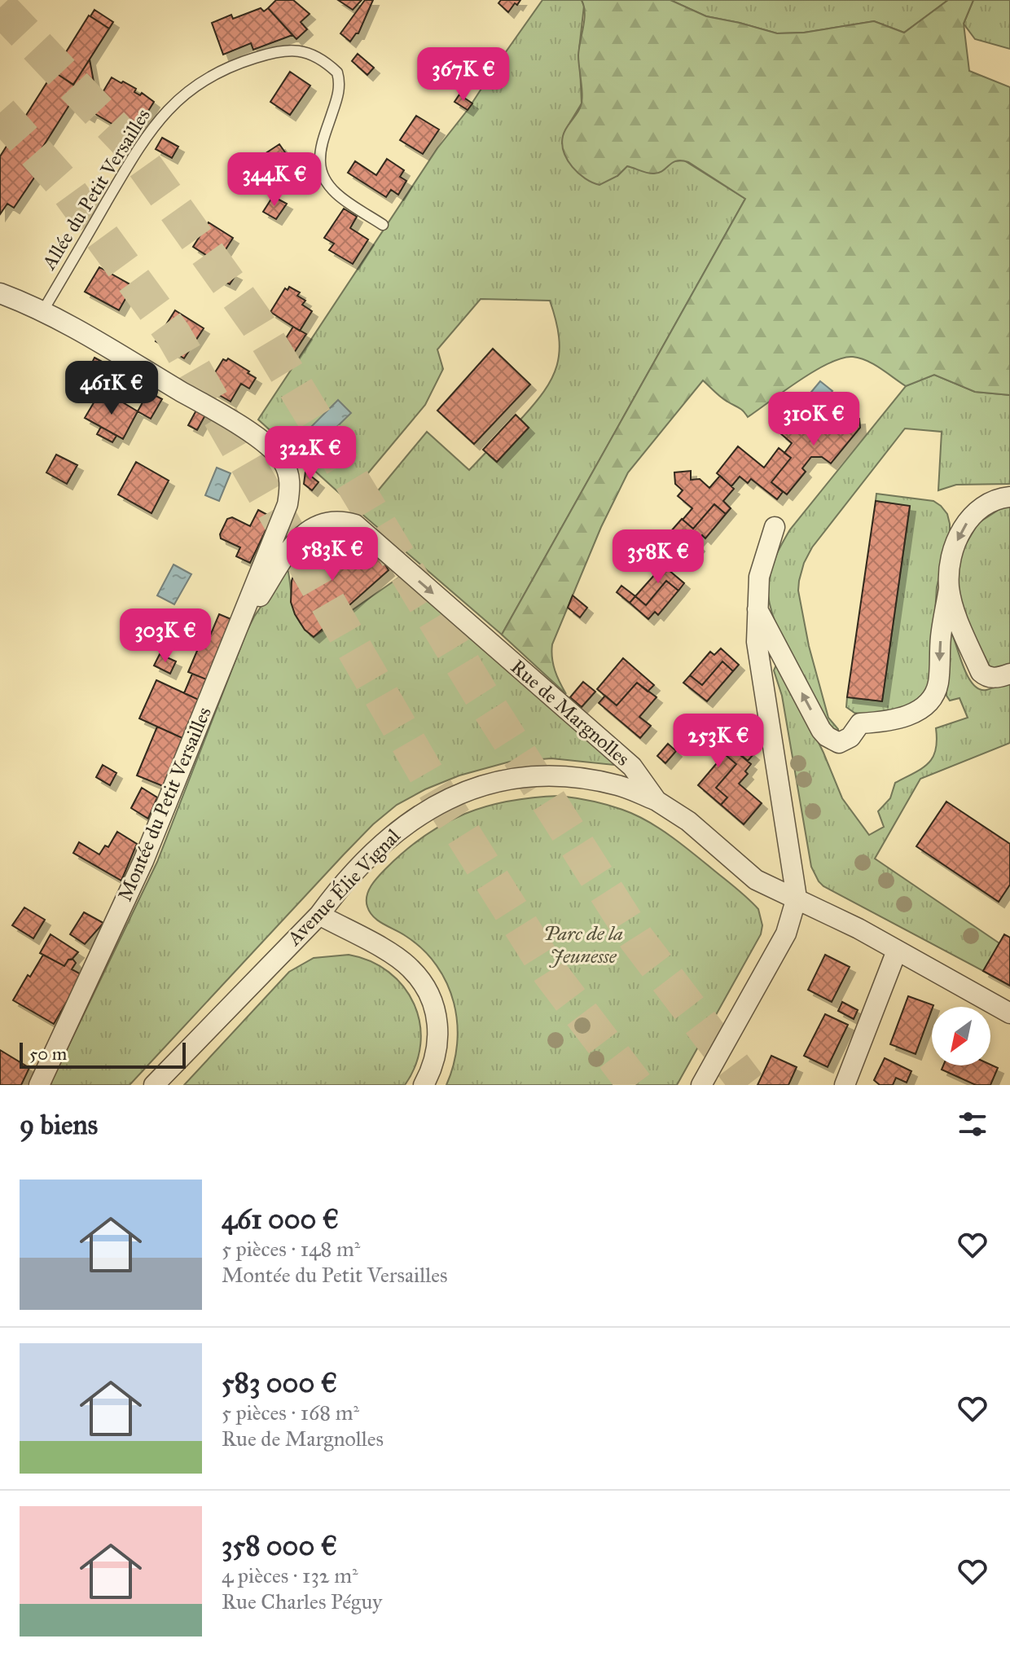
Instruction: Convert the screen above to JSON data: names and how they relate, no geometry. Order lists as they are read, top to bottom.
{
  "streets": {
    "street": ["Rue de Margnolles", "Montée du Petit Versailles", "Avenue Élie Vignal"],
    "lane": ["Allée du Petit Versailles"]
  },
  "crossings": [
    ["Allée du Petit Versailles", "Montée du Petit Versailles"],
    ["Rue de Margnolles", "Montée du Petit Versailles"],
    ["Rue de Margnolles", "Avenue Élie Vignal"]
  ],
  "parks": ["Parc de la Jeunesse"],
  "scale_bar": "50 m",
  "north": "bottom left",
  "page": {
    "price": [
      "367K €",
      "344K €",
      "461K €",
      "310K €",
      "322K €",
      "583K €",
      "358K €",
      "303K €",
      "253K €"
    ],
    "scale": "50 m",
    "heading": "9 biens",
    "list": [
      {
        "name": "461 000 €",
        "note": "5 pièces · 148 m² · Montée du Petit Versailles"
      },
      {
        "name": "583 000 €",
        "note": "5 pièces · 168 m² · Rue de Margnolles"
      },
      {
        "name": "358 000 €",
        "note": "4 pièces · 132 m² · Rue Charles Péguy"
      }
    ]
  }
}
